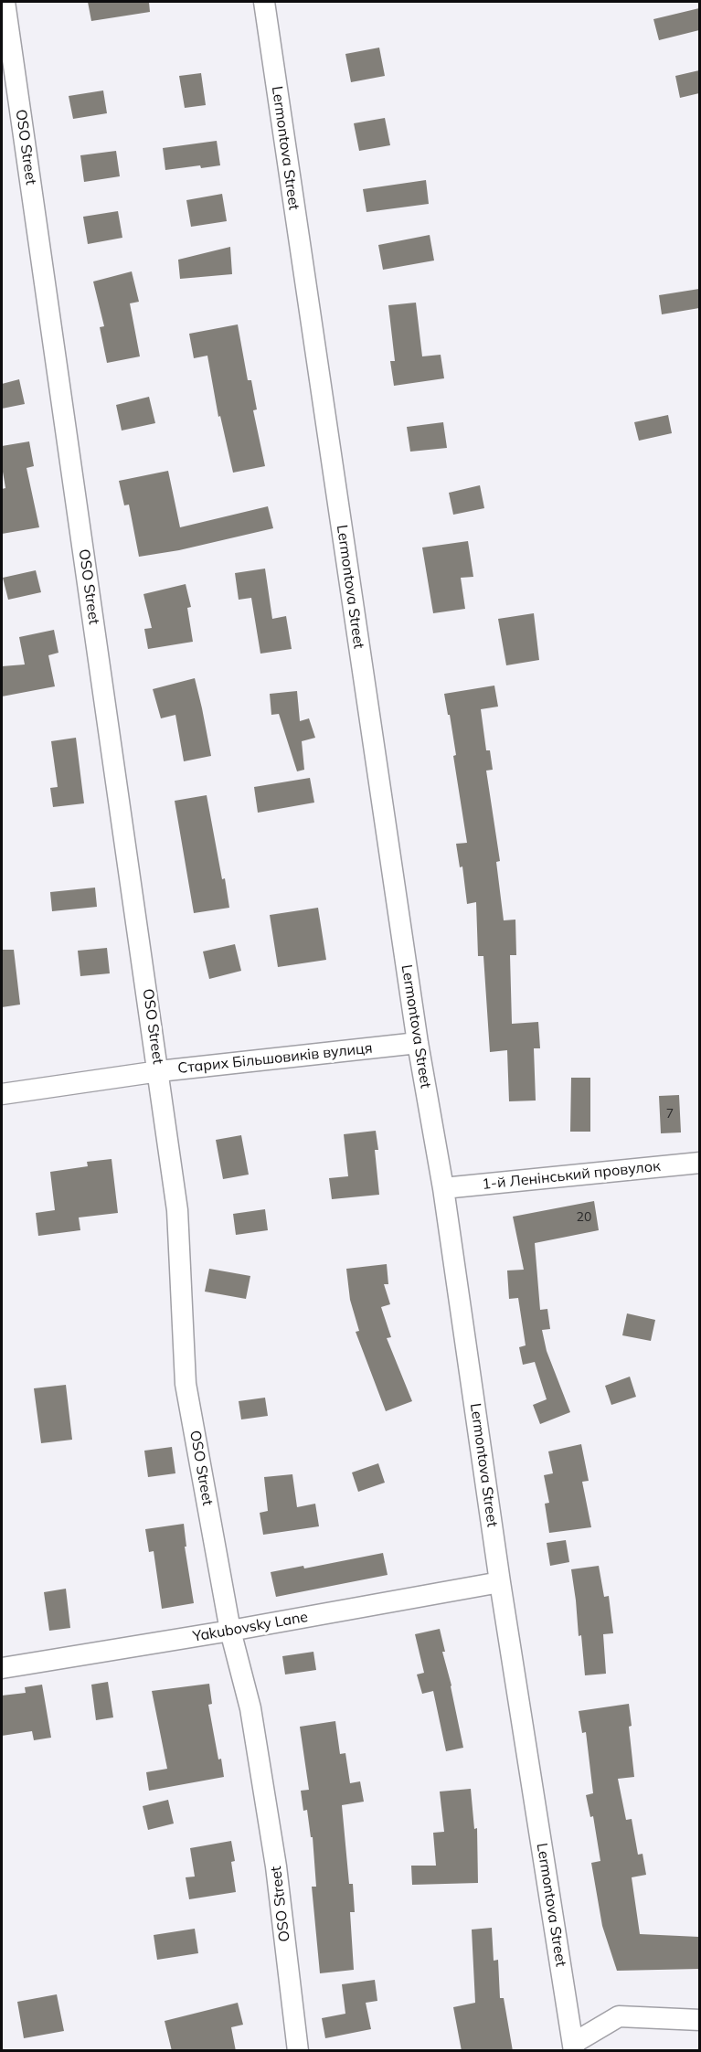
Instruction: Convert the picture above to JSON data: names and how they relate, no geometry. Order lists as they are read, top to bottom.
{
  "streets": {
    "street": [
      "OSO Street",
      "Lermontova Street",
      "Старих Більшовиків вулиця",
      "1-й Ленінський провулок",
      "Yakubovsky Lane"
    ]
  },
  "crossings": [
    ["OSO Street", "Старих Більшовиків вулиця"],
    ["OSO Street", "Yakubovsky Lane"],
    ["Lermontova Street", "Старих Більшовиків вулиця"],
    ["Lermontova Street", "1-й Ленінський провулок"],
    ["Lermontova Street", "Yakubovsky Lane"]
  ],
  "house_numbers": ["7", "20"]
}
